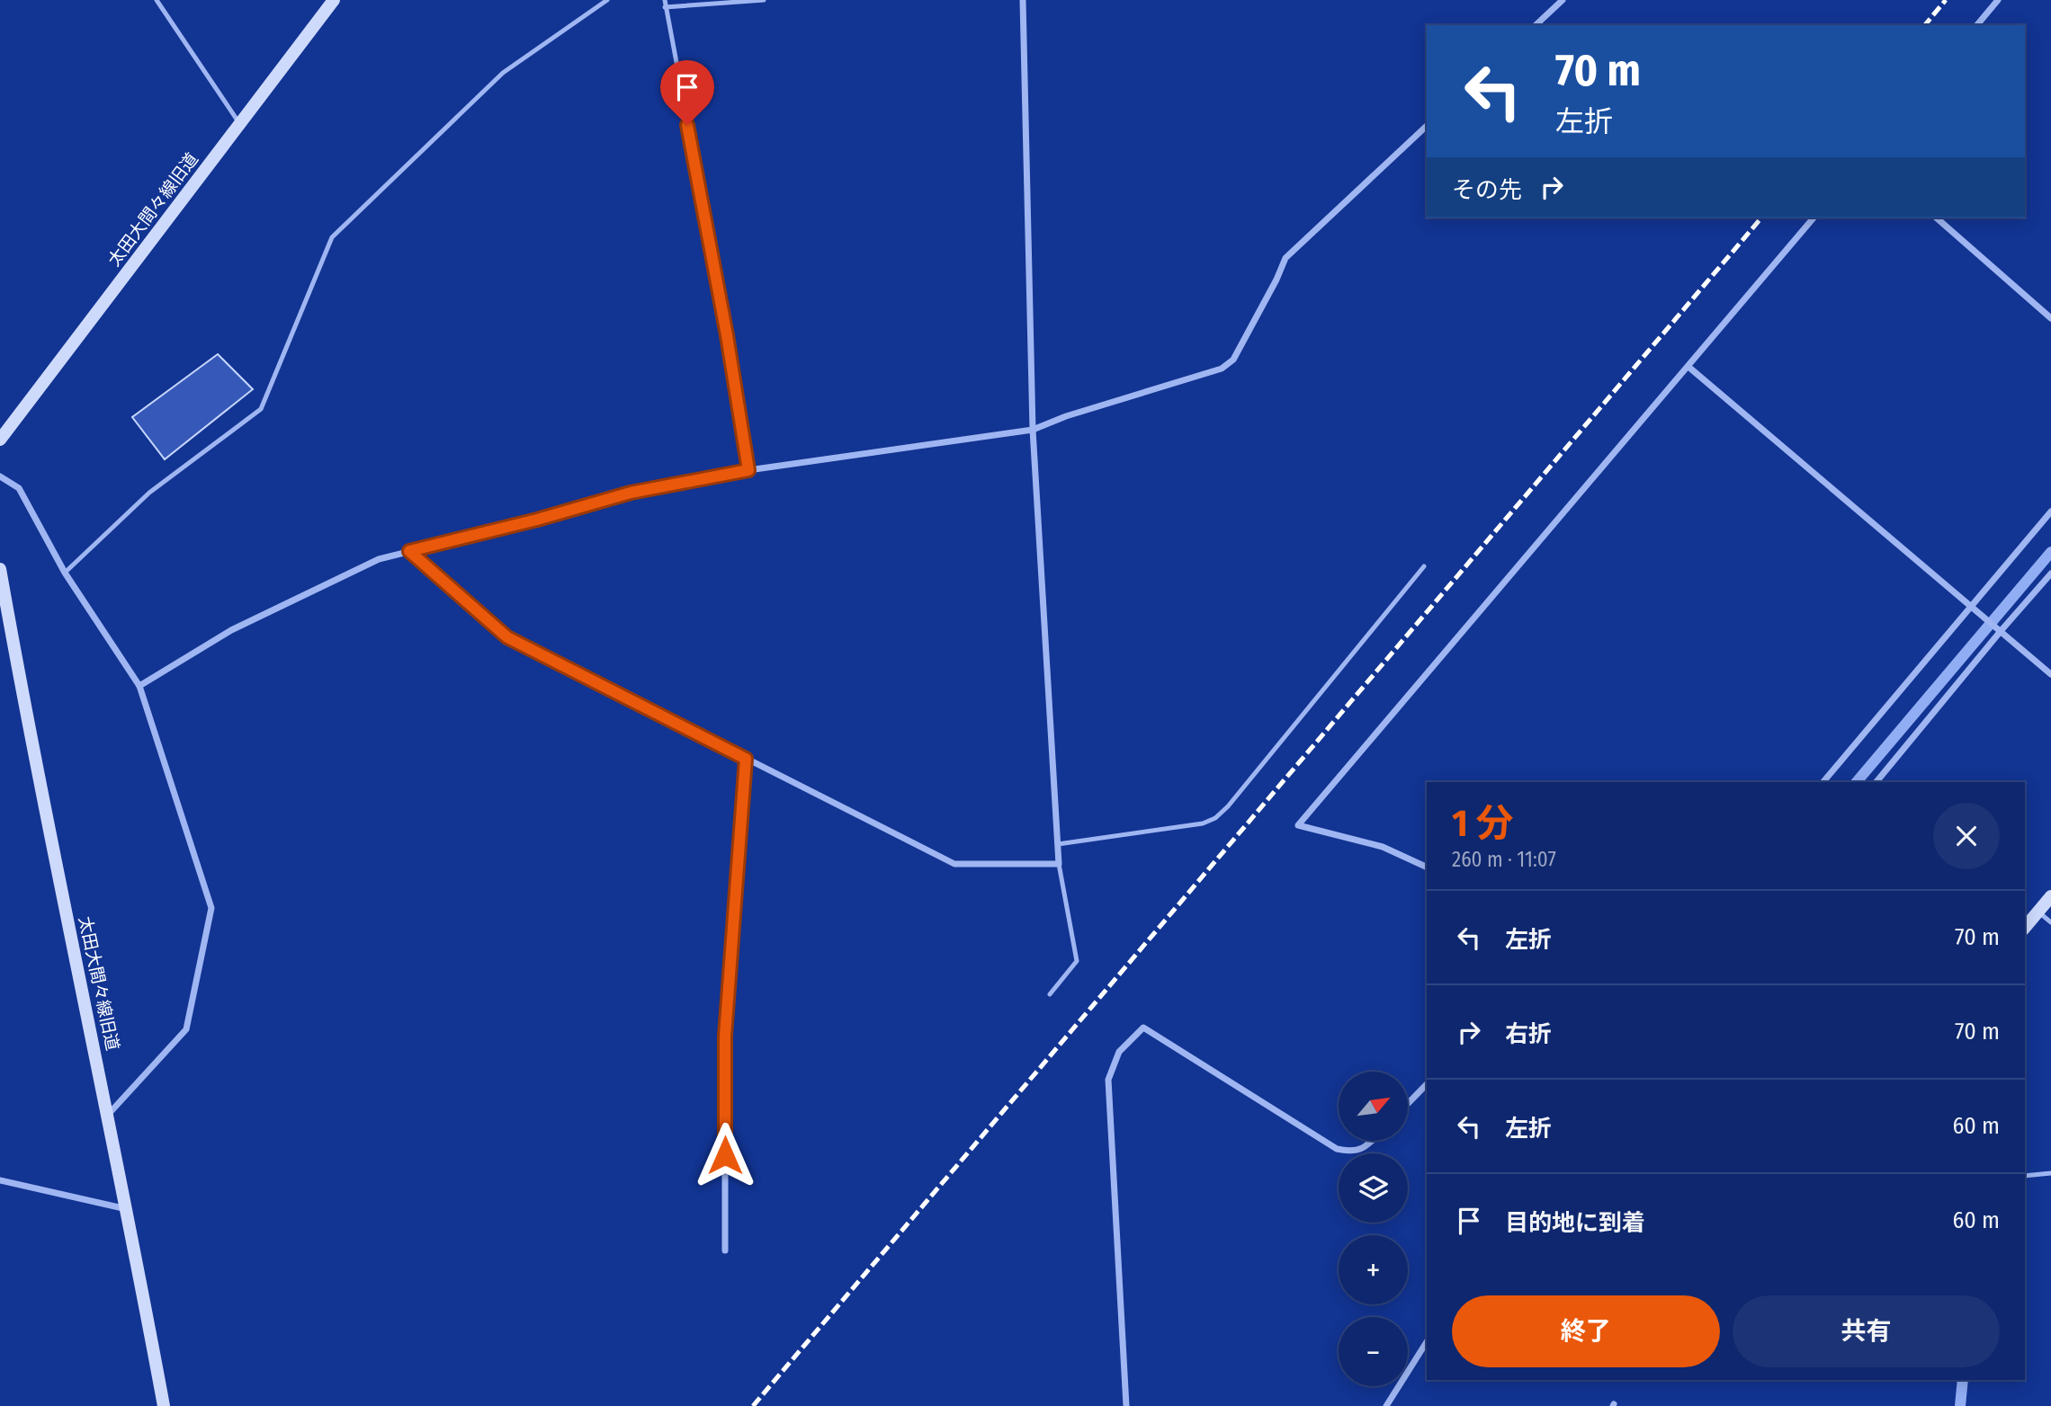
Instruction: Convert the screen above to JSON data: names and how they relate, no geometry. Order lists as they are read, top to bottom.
{
  "streets": {
    "street": ["太田大間々線旧道"]
  },
  "north": "top right",
  "page": {
    "turn": ["70 m", "左折"],
    "then": "その先",
    "heading": ["1 分", "260 m · 11:07"],
    "list": [
      {
        "name": "左折",
        "value": "70 m"
      },
      {
        "name": "右折",
        "value": "70 m"
      },
      {
        "name": "左折",
        "value": "60 m"
      },
      {
        "name": "目的地に到着",
        "value": "60 m"
      }
    ],
    "map_buttons": ["+", "−"],
    "buttons": ["終了", "共有"]
  }
}
